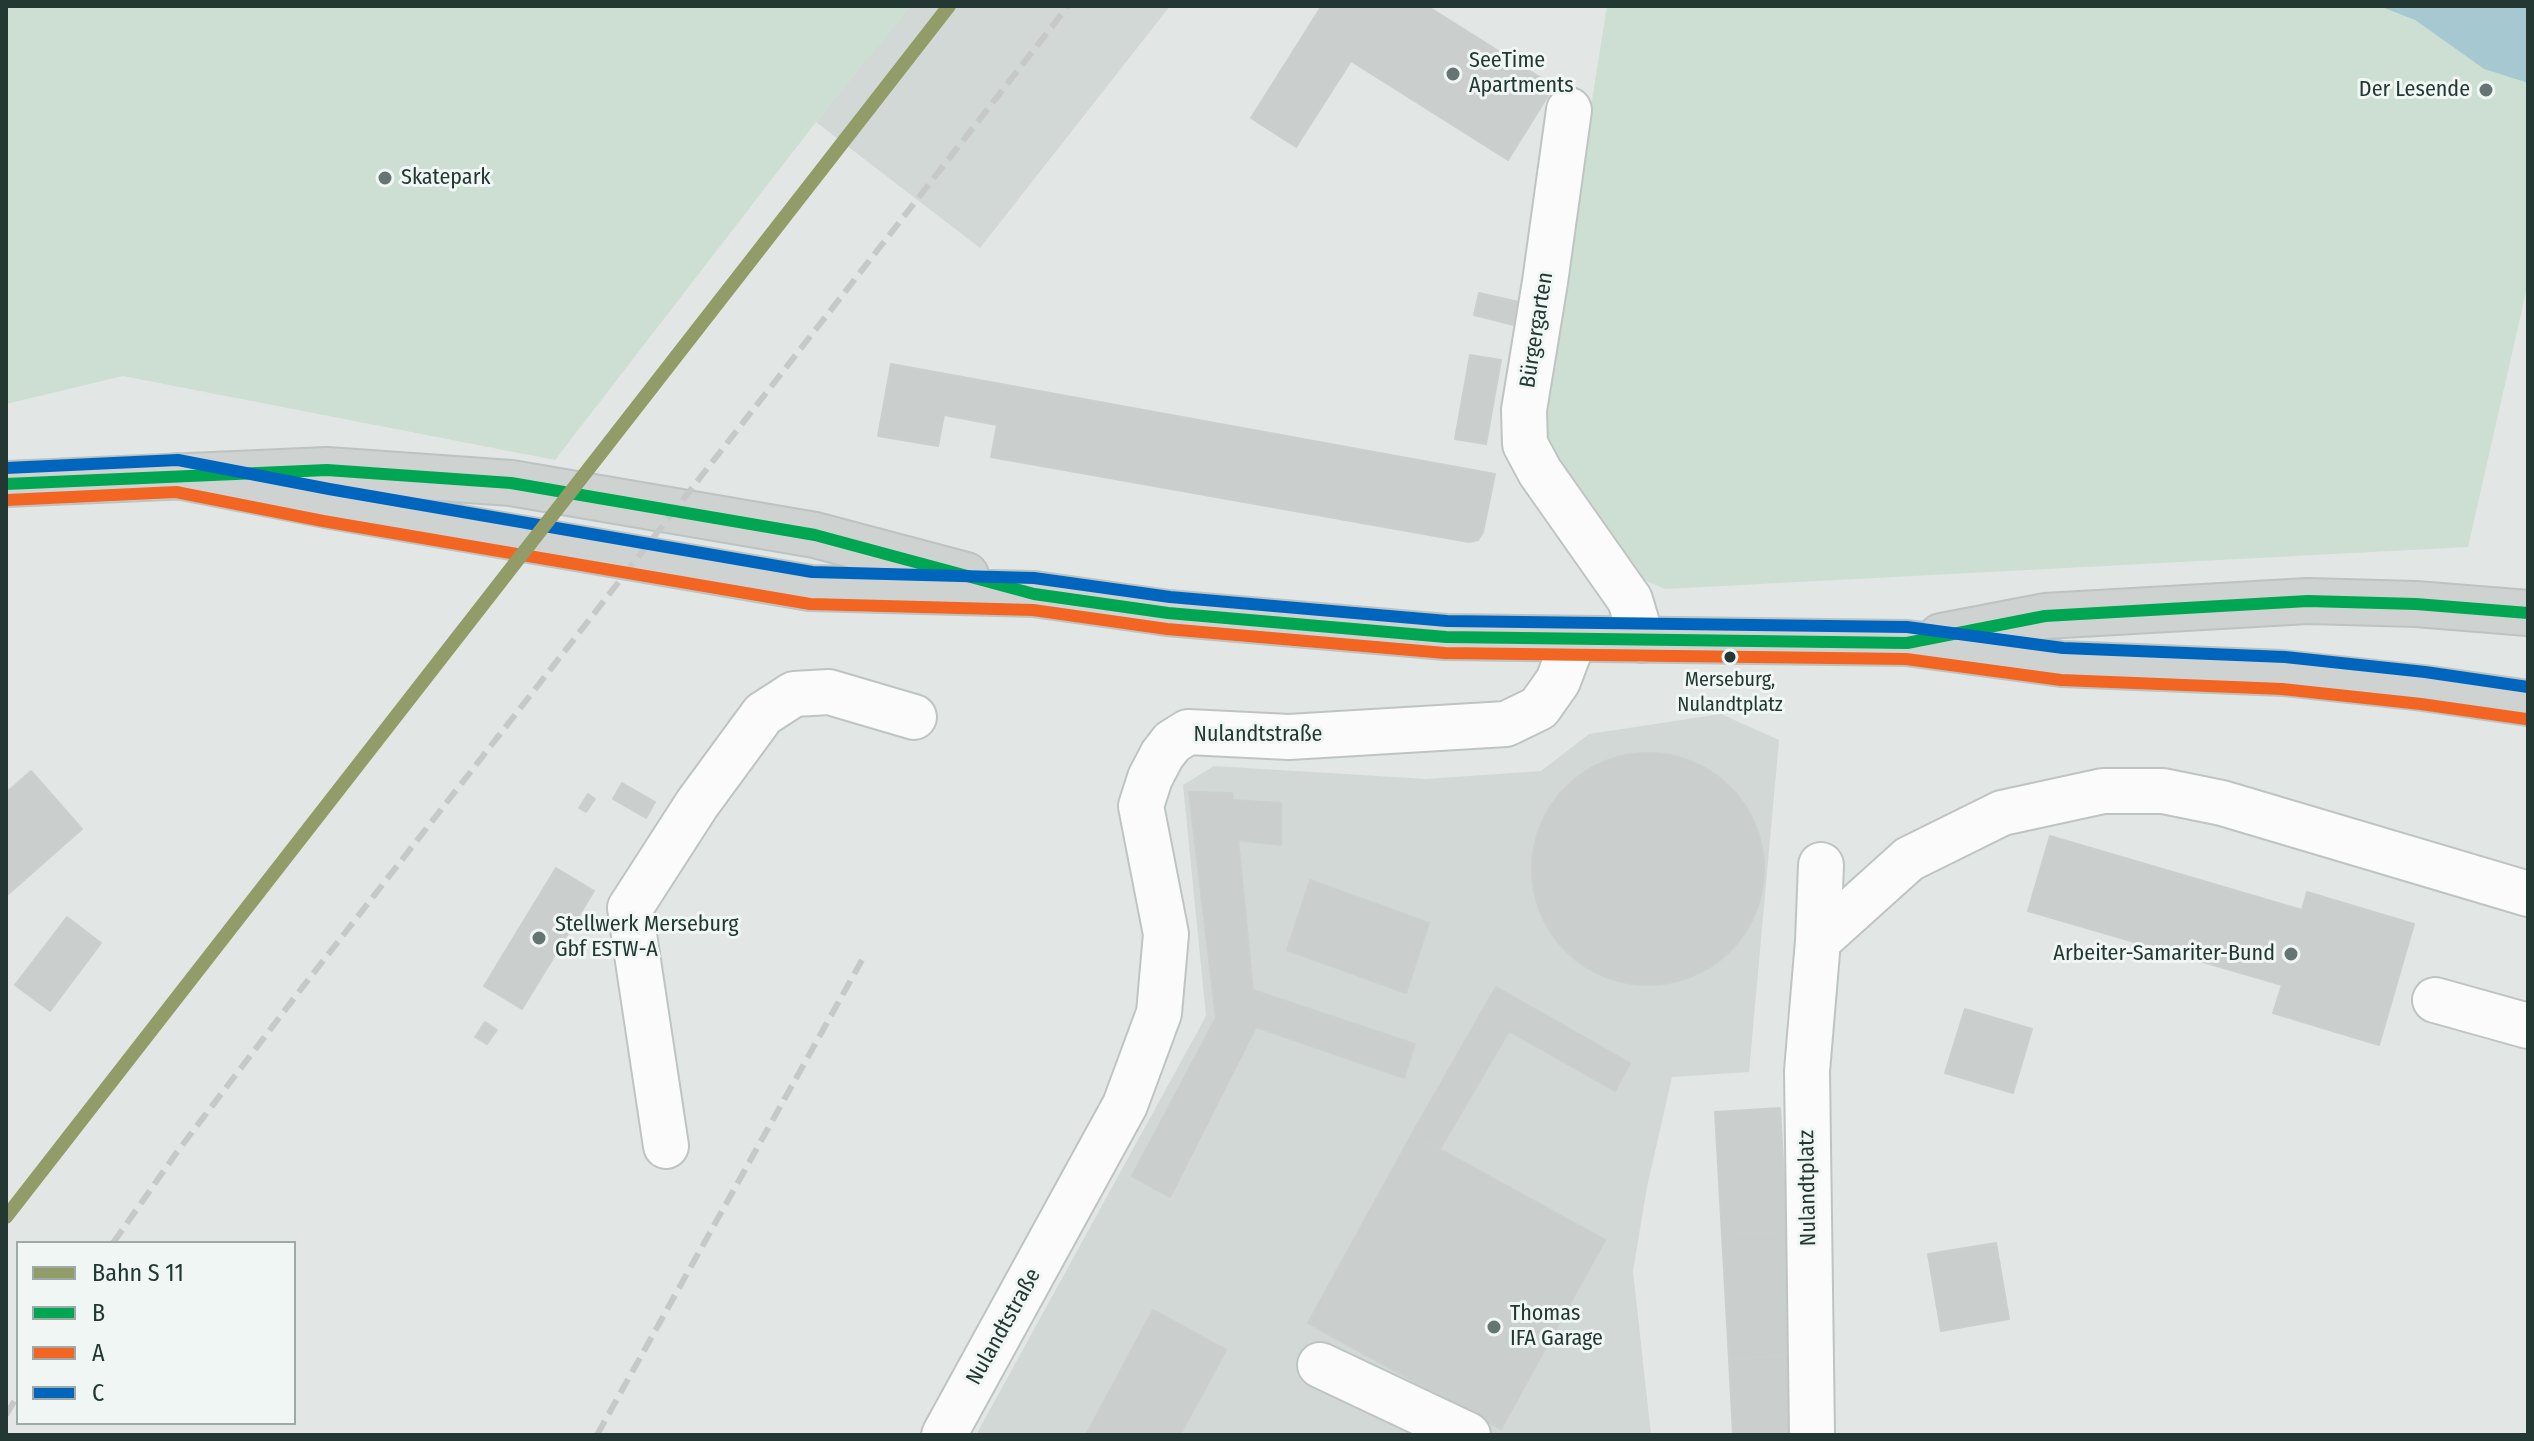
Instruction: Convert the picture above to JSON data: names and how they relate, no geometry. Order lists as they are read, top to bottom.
{
  "streets": {
    "street": ["Bürgergarten", "Nulandtstraße", "Nulandtplatz"]
  },
  "places": [
    "SeeTime Apartments",
    "Der Lesende",
    "Skatepark",
    "Merseburg, Nulandtplatz",
    "Stellwerk Merseburg Gbf ESTW-A",
    "Arbeiter-Samariter-Bund",
    "Thomas IFA Garage"
  ],
  "lines": ["transit line C", "transit line B", "transit line A"],
  "legend": [
    "Bahn S 11",
    "B",
    "A",
    "C"
  ]
}
